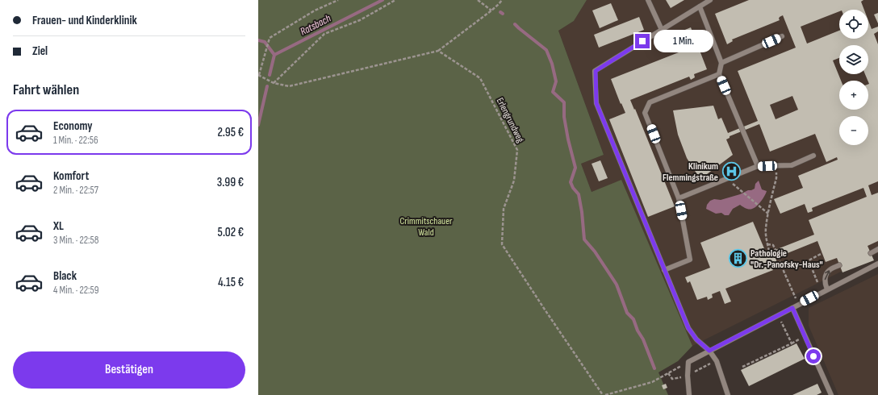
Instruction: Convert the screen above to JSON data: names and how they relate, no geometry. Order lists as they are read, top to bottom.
{
  "streets": {
    "path": ["Erlengrundweg"]
  },
  "water": ["Ratsbach"],
  "parks": ["Crimmitschauer Wald"],
  "places": {
    "hospital": ["Klinikum Flemmingstraße"],
    "building": ["Pathologie \"Dr.-Panofsky-Haus\""]
  },
  "page": {
    "banner": ["Frauen- und Kinderklinik", "Ziel"],
    "map_buttons": ["+", "−"],
    "bubble": "1 Min.",
    "heading": "Fahrt wählen",
    "list": [
      {
        "name": "Economy",
        "note": "1 Min. · 22:56",
        "value": "2.95 €"
      },
      {
        "name": "Komfort",
        "note": "2 Min. · 22:57",
        "value": "3.99 €"
      },
      {
        "name": "XL",
        "note": "3 Min. · 22:58",
        "value": "5.02 €"
      },
      {
        "name": "Black",
        "note": "4 Min. · 22:59",
        "value": "4.15 €"
      }
    ],
    "buttons": "Bestätigen"
  }
}
